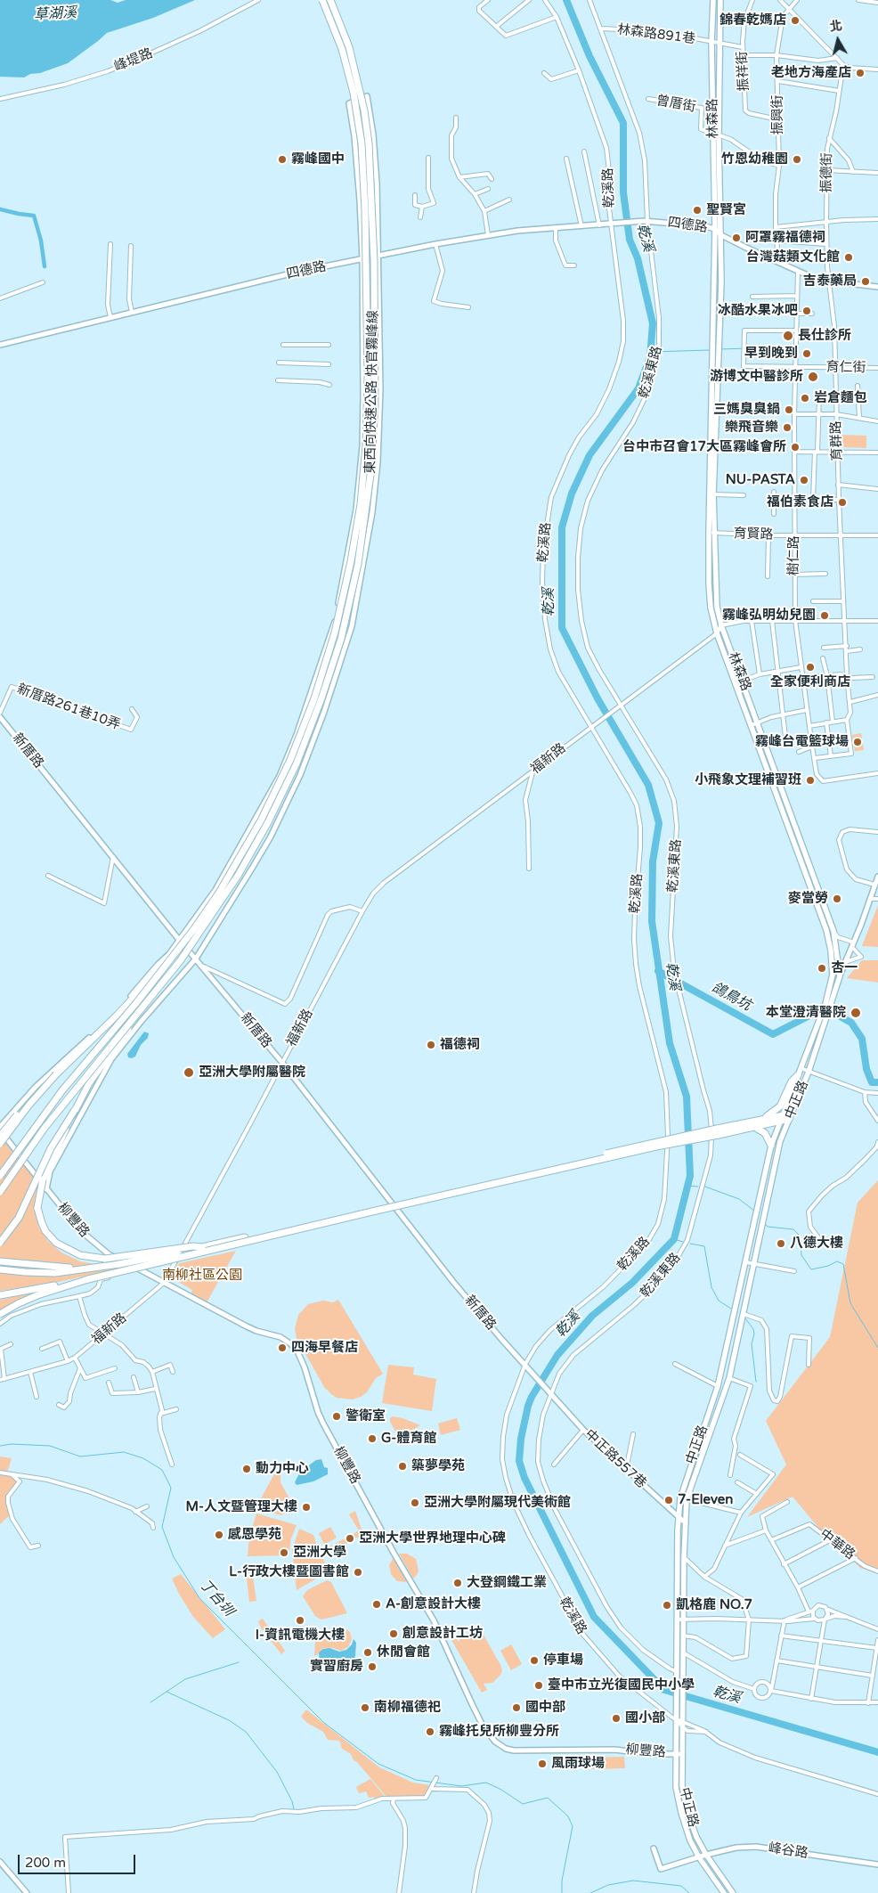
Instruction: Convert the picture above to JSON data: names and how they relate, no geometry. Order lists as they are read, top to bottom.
{
  "streets": {
    "highway": ["東西向快速公路 快官霧峰線"],
    "main road": ["林森路", "中正路"],
    "street": [
      "林森路891巷",
      "峰堤路",
      "振祥街",
      "曾厝街",
      "振興街",
      "振德街",
      "乾溪路",
      "四德路",
      "育仁街",
      "乾溪東路",
      "育群路",
      "育賢路",
      "樹仁路",
      "新厝路261巷10弄",
      "新厝路",
      "福新路",
      "柳豐路",
      "中正路557巷",
      "中華路",
      "峰谷路"
    ]
  },
  "crossings": [
    ["林森路891巷", "振祥街"],
    ["林森路891巷", "林森路"],
    ["林森路891巷", "乾溪東路"],
    ["振祥街", "振興街"],
    ["曾厝街", "振興街"],
    ["曾厝街", "林森路"],
    ["振興街", "四德路"],
    ["林森路", "四德路"],
    ["林森路", "育賢路"],
    ["振德街", "四德路"],
    ["振德街", "育群路"],
    ["乾溪路", "四德路"],
    ["乾溪路", "新厝路"],
    ["乾溪路", "福新路"],
    ["乾溪路", "中正路"],
    ["四德路", "乾溪東路"],
    ["四德路", "育群路"],
    ["四德路", "樹仁路"],
    ["育仁街", "育群路"],
    ["育仁街", "樹仁路"],
    ["乾溪東路", "新厝路"],
    ["乾溪東路", "福新路"],
    ["乾溪東路", "中正路"],
    ["乾溪東路", "中正路557巷"],
    ["育群路", "育賢路"],
    ["育賢路", "樹仁路"],
    ["新厝路", "福新路"],
    ["新厝路", "中正路557巷"],
    ["福新路", "柳豐路"],
    ["中正路", "柳豐路"],
    ["中正路", "中正路557巷"],
    ["中正路", "峰谷路"]
  ],
  "water": [
    "草湖溪",
    "乾溪",
    "鴿鳥坑",
    "丁台圳"
  ],
  "parks": ["南柳社區公園"],
  "places": [
    "錦春乾媽店",
    "老地方海產店",
    "霧峰國中",
    "竹恩幼稚園",
    "聖賢宮",
    "阿罩霧福德祠",
    "台灣菇類文化館",
    "吉泰藥局",
    "冰酷水果冰吧",
    "長仕診所",
    "早到晚到",
    "游博文中醫診所",
    "岩倉麵包",
    "三媽臭臭鍋",
    "樂飛音樂",
    "台中市召會17大區霧峰會所",
    "NU-PASTA",
    "福伯素食店",
    "霧峰弘明幼兒園",
    "全家便利商店",
    "霧峰台電籃球場",
    "小飛象文理補習班",
    "麥當勞",
    "杏一",
    "本堂澄清醫院",
    "福德祠",
    "亞洲大學附屬醫院",
    "八德大樓",
    "四海早餐店",
    "警衛室",
    "G-體育館",
    "築夢學苑",
    "動力中心",
    "7-Eleven",
    "亞洲大學附屬現代美術館",
    "M-人文暨管理大樓",
    "感恩學苑",
    "亞洲大學世界地理中心碑",
    "亞洲大學",
    "L-行政大樓暨圖書館",
    "大登鋼鐵工業",
    "A-創意設計大樓",
    "凱格鹿 NO.7",
    "I-資訊電機大樓",
    "創意設計工坊",
    "休閒會館",
    "停車場",
    "實習廚房",
    "臺中市立光復國民中小學",
    "南柳福德祀",
    "國中部",
    "國小部",
    "霧峰托兒所柳豐分所",
    "風雨球場"
  ],
  "scale_bar": "200 m",
  "north": "top"
}
